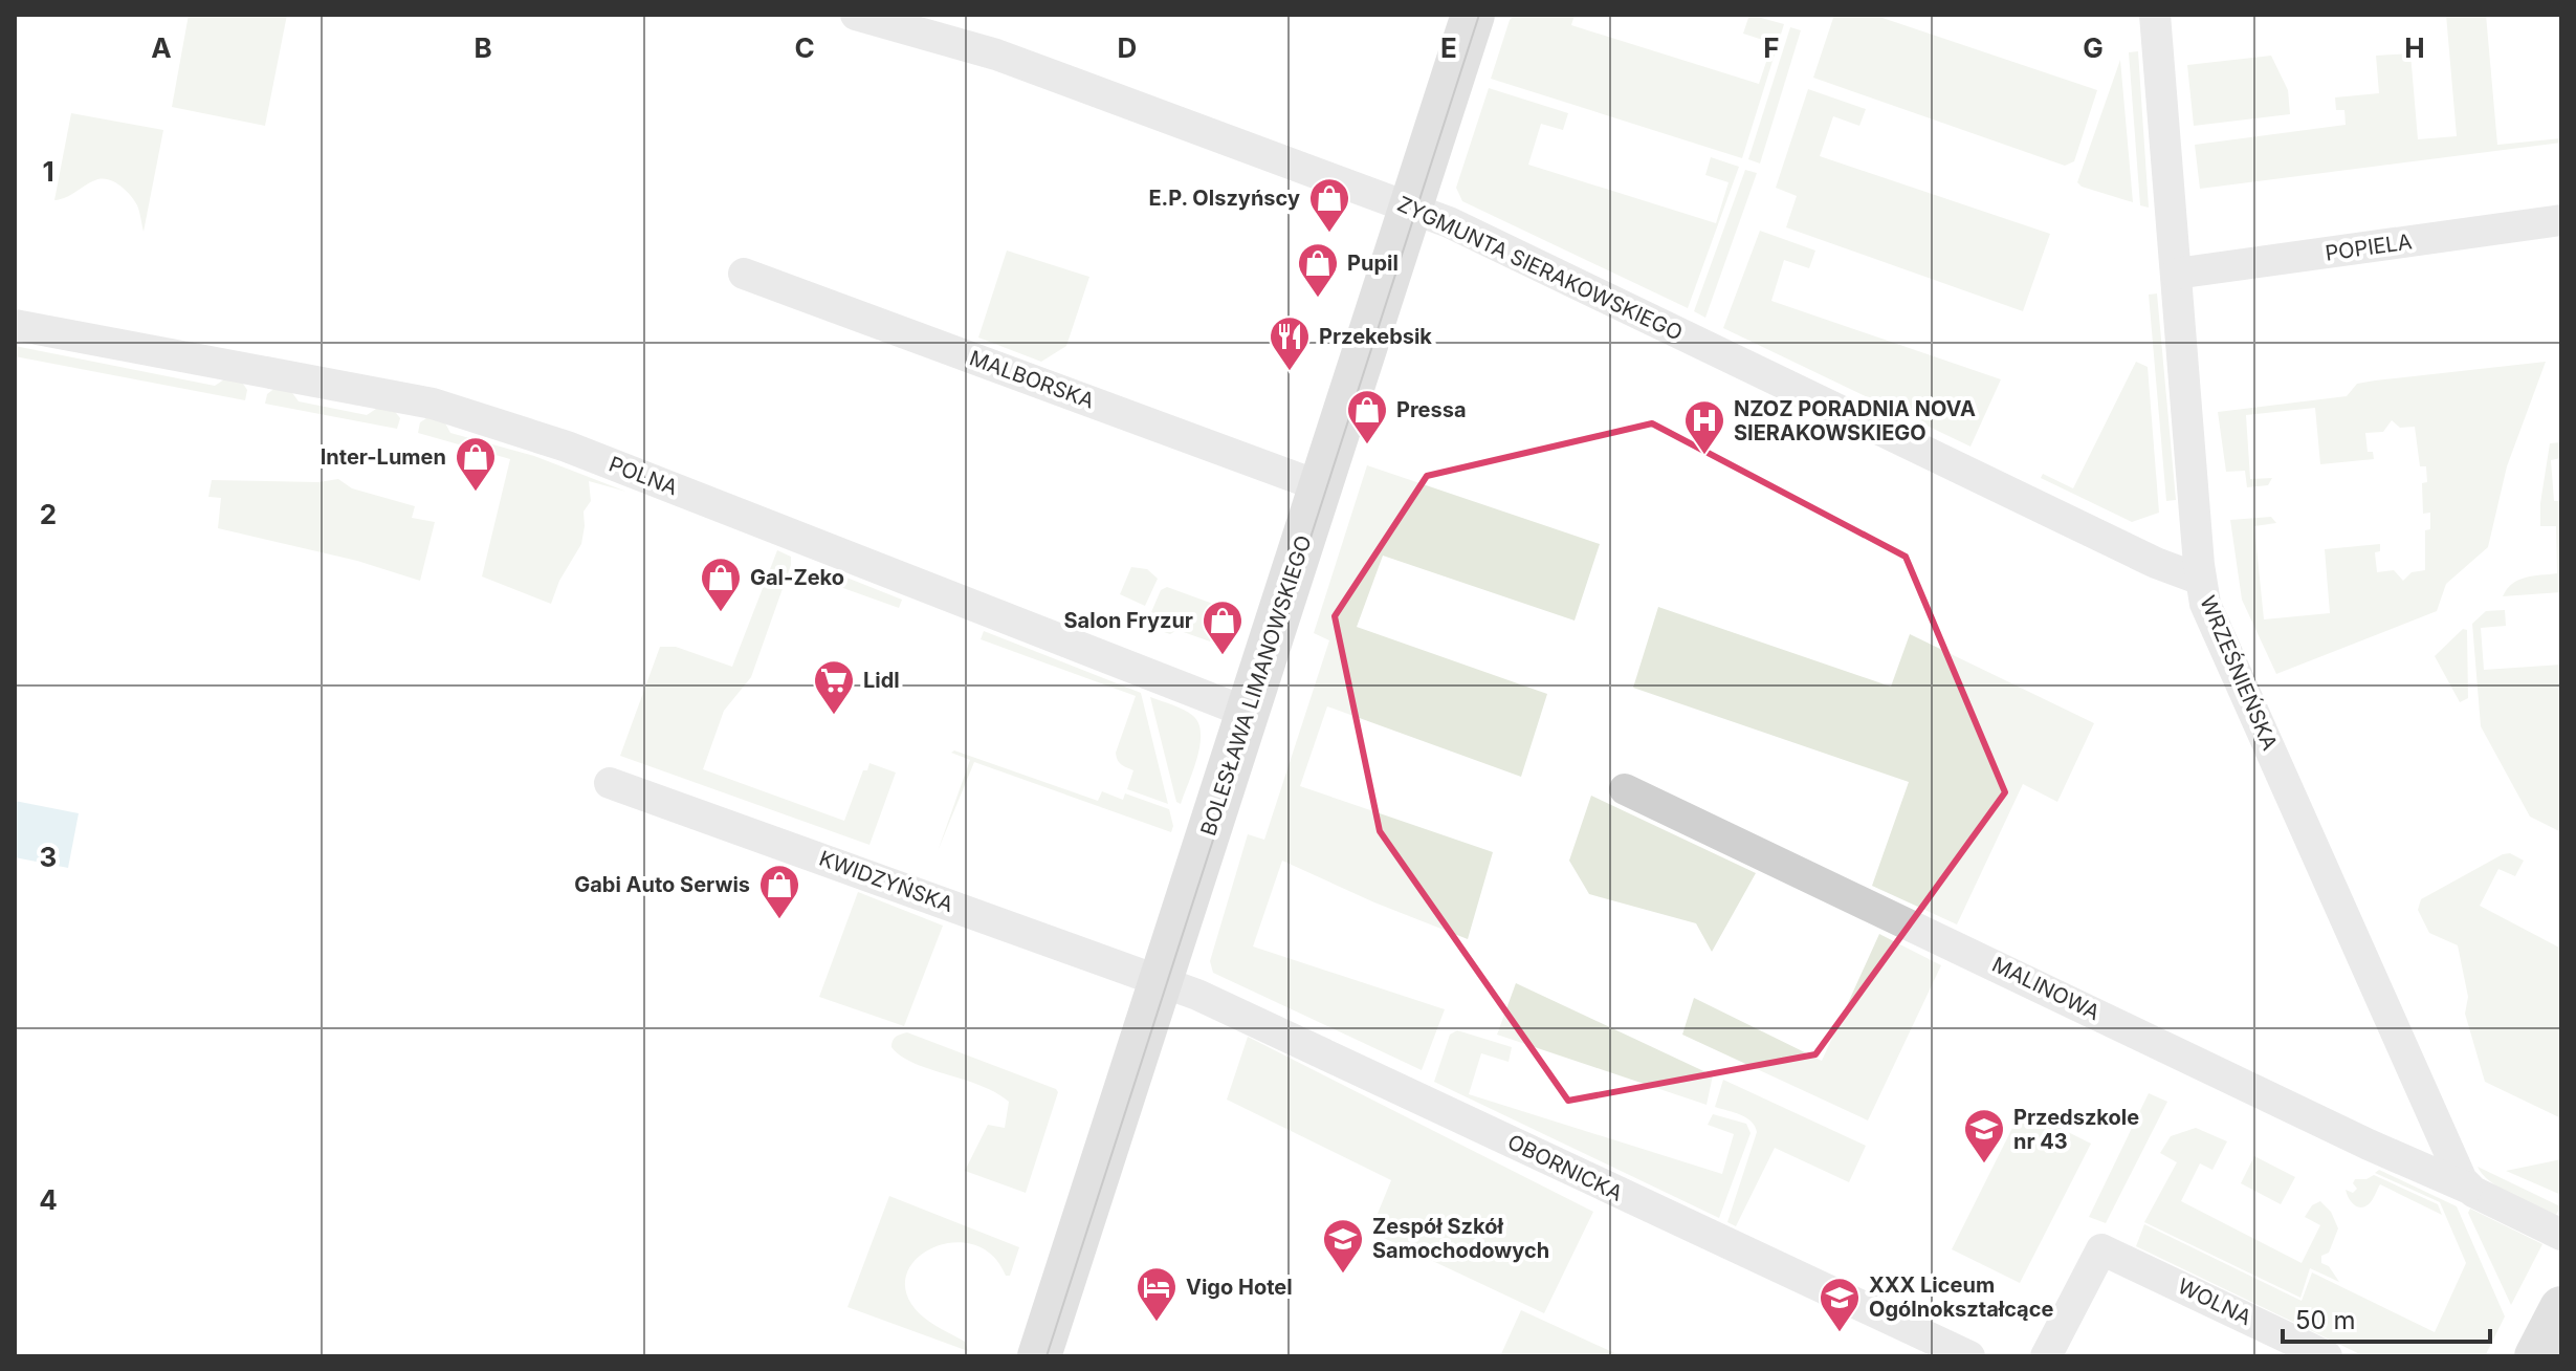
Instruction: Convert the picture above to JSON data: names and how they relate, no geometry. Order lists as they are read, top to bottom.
{
  "streets": {
    "street": [
      "POPIELA",
      "ZYGMUNTA SIERAKOWSKIEGO",
      "MALBORSKA",
      "POLNA",
      "WRZEŚNIEŃSKA",
      "BOLESŁAWA LIMANOWSKIEGO",
      "KWIDZYŃSKA",
      "MALINOWA",
      "OBORNICKA",
      "WOLNA"
    ]
  },
  "crossings": [
    ["POPIELA", "WRZEŚNIEŃSKA"],
    ["ZYGMUNTA SIERAKOWSKIEGO", "WRZEŚNIEŃSKA"],
    ["ZYGMUNTA SIERAKOWSKIEGO", "BOLESŁAWA LIMANOWSKIEGO"],
    ["MALBORSKA", "BOLESŁAWA LIMANOWSKIEGO"],
    ["POLNA", "BOLESŁAWA LIMANOWSKIEGO"],
    ["WRZEŚNIEŃSKA", "MALINOWA"],
    ["BOLESŁAWA LIMANOWSKIEGO", "KWIDZYŃSKA"],
    ["BOLESŁAWA LIMANOWSKIEGO", "OBORNICKA"],
    ["KWIDZYŃSKA", "OBORNICKA"]
  ],
  "places": {
    "shop": [
      "E.P. Olszyńscy",
      "Pupil",
      "Pressa",
      "Inter-Lumen",
      "Gal-Zeko",
      "Salon Fryzur",
      "Gabi Auto Serwis"
    ],
    "restaurant": ["Przekebsik"],
    "hospital": ["NZOZ PORADNIA NOVA SIERAKOWSKIEGO"],
    "supermarket": ["Lidl"],
    "school or university": ["Przedszkole nr 43", "Zespół Szkół Samochodowych", "XXX Liceum Ogólnokształcące"],
    "hotel": ["Vigo Hotel"]
  },
  "scale_bar": "50 m",
  "grid": {
    "columns": [
      "A",
      "B",
      "C",
      "D",
      "E",
      "F",
      "G",
      "H"
    ],
    "rows": [
      "1",
      "2",
      "3",
      "4"
    ]
  }
}
